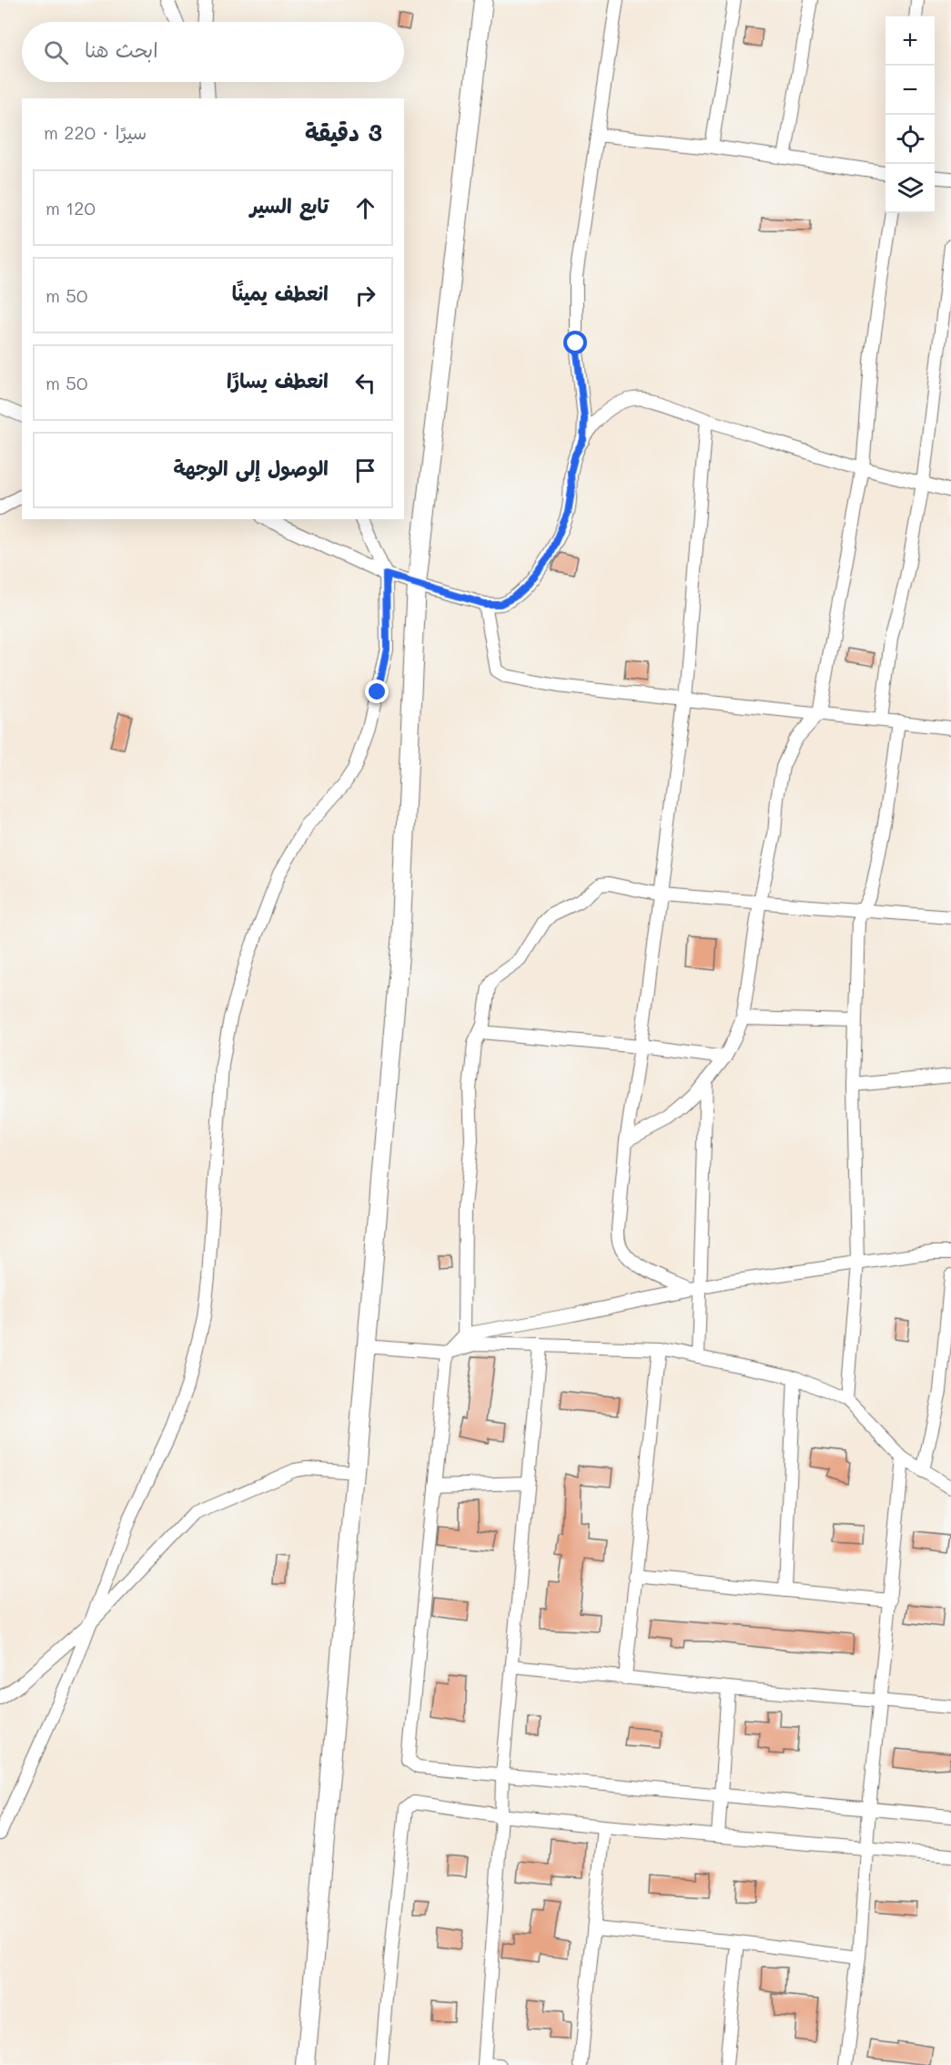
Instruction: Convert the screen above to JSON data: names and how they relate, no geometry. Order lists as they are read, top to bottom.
{
  "page": {
    "map_buttons": ["+", "−"],
    "search": "ابحث هنا",
    "heading": ["3 دقيقة", "سيرًا · 220 m"],
    "list": [
      ["تابع السير", "120 m"],
      ["انعطف يمينًا", "50 m"],
      ["انعطف يسارًا", "50 m"],
      "الوصول إلى الوجهة"
    ]
  }
}
